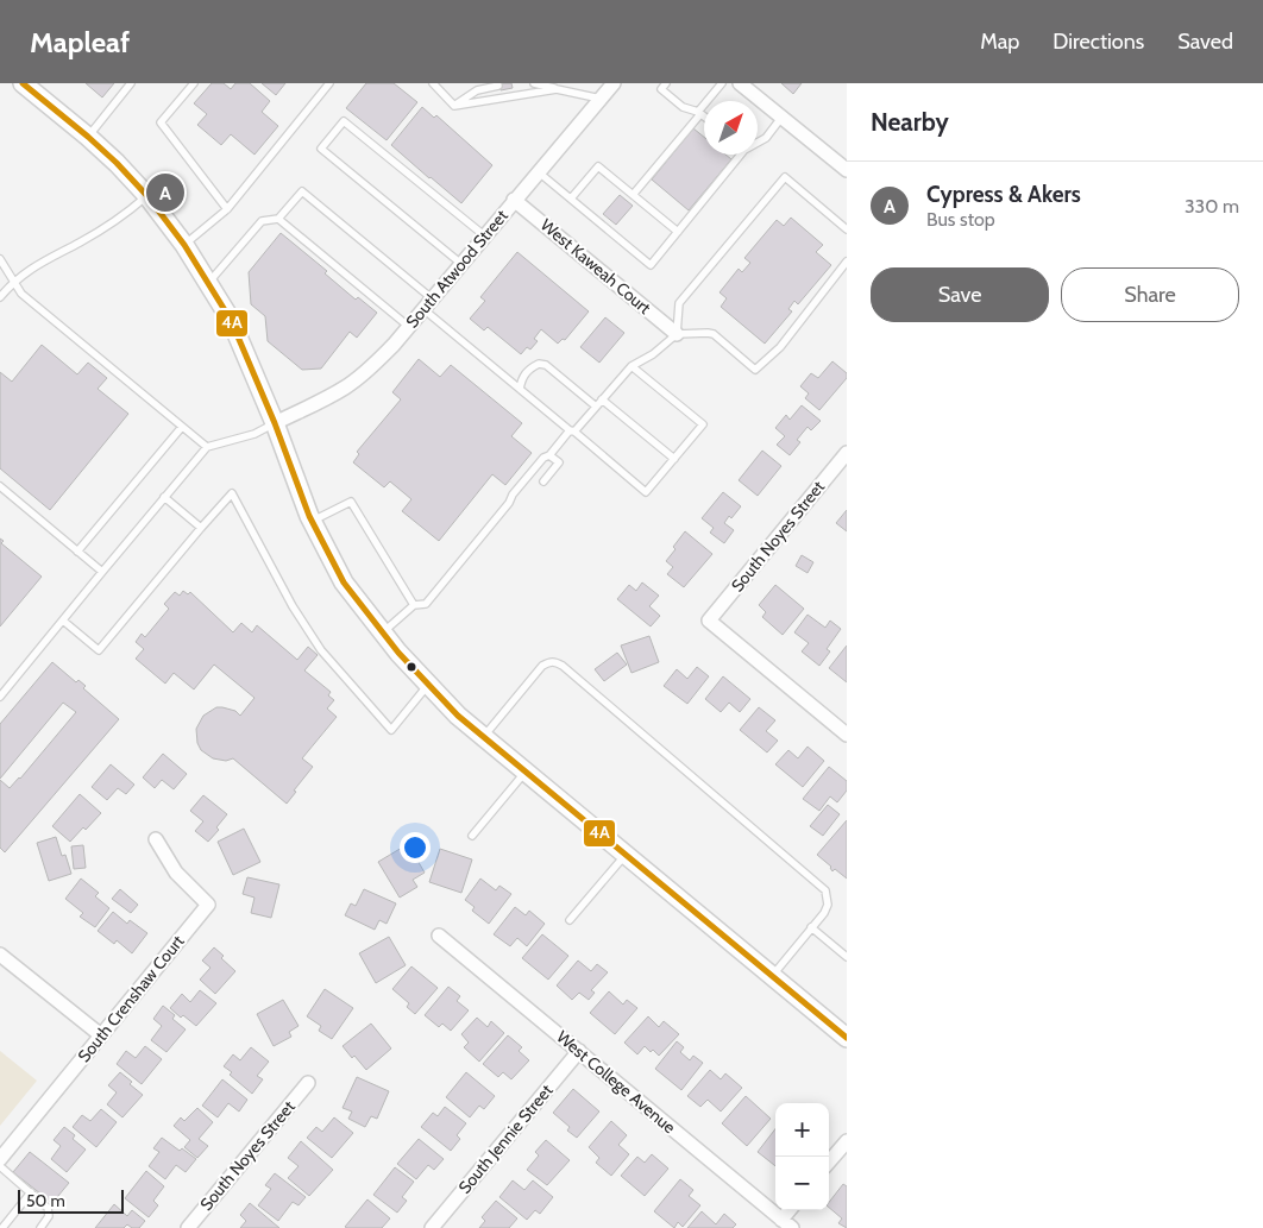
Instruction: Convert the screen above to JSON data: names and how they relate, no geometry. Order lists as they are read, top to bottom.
{
  "streets": {
    "street": [
      "West Kaweah Court",
      "South Atwood Street",
      "South Noyes Street",
      "South Crenshaw Court",
      "West College Avenue",
      "South Jennie Street"
    ]
  },
  "crossings": [
    ["West Kaweah Court", "South Atwood Street"],
    ["West College Avenue", "South Jennie Street"]
  ],
  "lines": ["transit line 4A"],
  "scale_bar": "50 m",
  "north": "top right",
  "page": {
    "header": "Mapleaf",
    "nav": ["Map", "Directions", "Saved"],
    "heading": "Nearby",
    "list": [
      {
        "mark": "A",
        "name": "Cypress & Akers",
        "note": "Bus stop",
        "value": "330 m"
      }
    ],
    "pins": "A",
    "buttons": ["Save", "Share"],
    "map_buttons": ["+", "−"],
    "scale": "50 m"
  }
}
